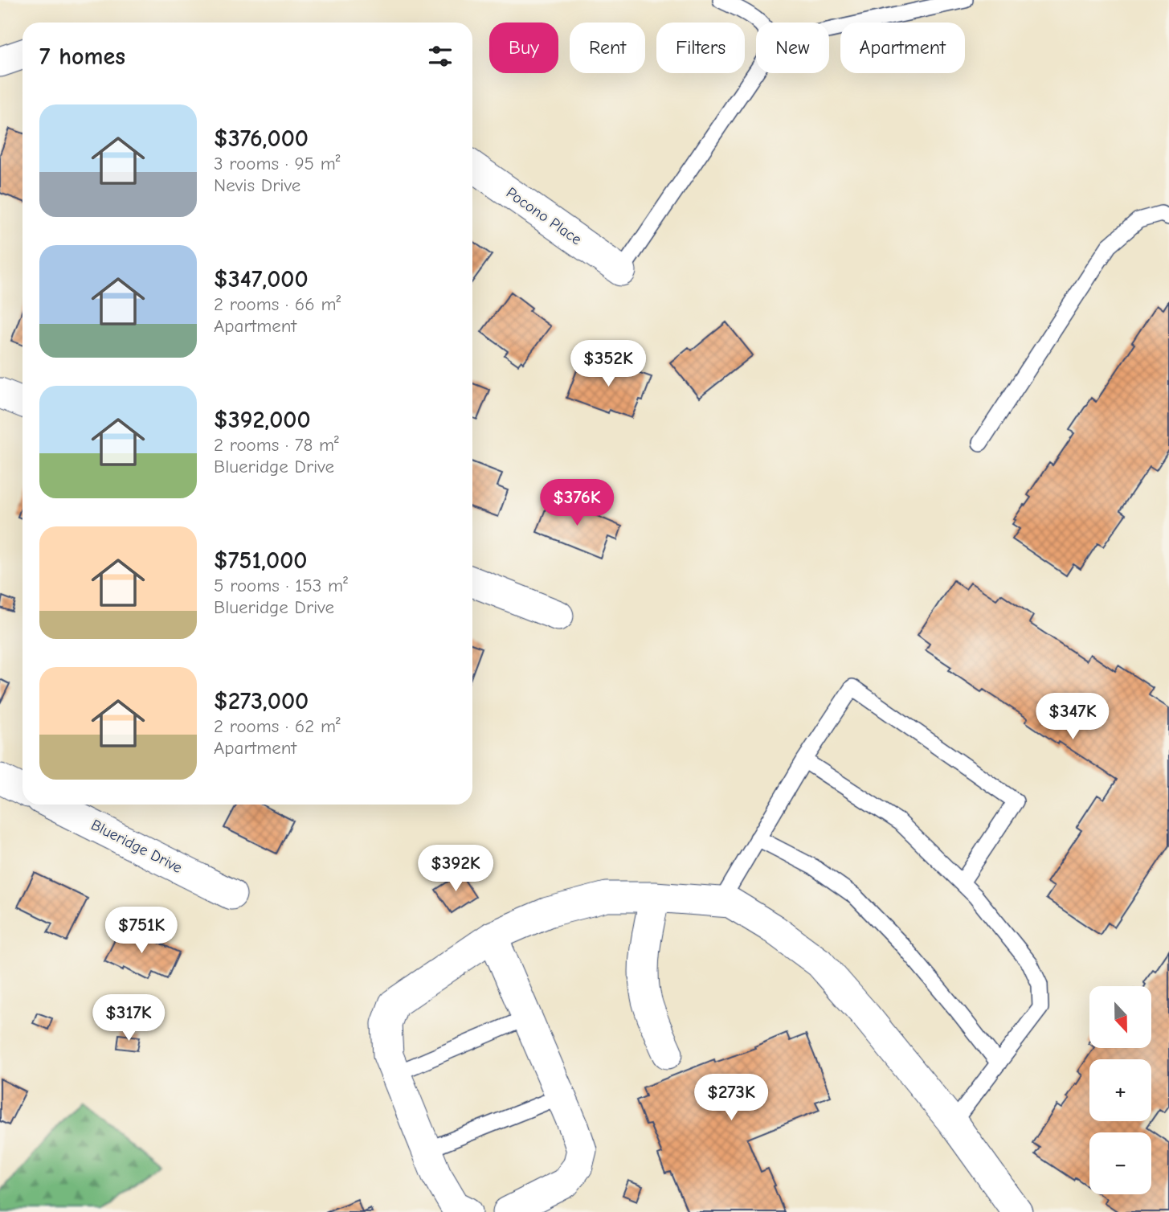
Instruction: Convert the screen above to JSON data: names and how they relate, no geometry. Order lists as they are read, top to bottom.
{
  "streets": {
    "street": ["Pocono Place", "Blueridge Drive"]
  },
  "north": "bottom",
  "page": {
    "chip": [
      "Buy",
      "Rent",
      "Filters",
      "New",
      "Apartment"
    ],
    "heading": "7 homes",
    "list": [
      {
        "name": "$376,000",
        "note": "3 rooms · 95 m² · Nevis Drive"
      },
      {
        "name": "$347,000",
        "note": "2 rooms · 66 m² · Apartment"
      },
      {
        "name": "$392,000",
        "note": "2 rooms · 78 m² · Blueridge Drive"
      },
      {
        "name": "$751,000",
        "note": "5 rooms · 153 m² · Blueridge Drive"
      },
      {
        "name": "$273,000",
        "note": "2 rooms · 62 m² · Apartment"
      }
    ],
    "price": [
      "$352K",
      "$376K",
      "$347K",
      "$392K",
      "$751K",
      "$317K",
      "$273K"
    ],
    "map_buttons": ["+", "−"]
  }
}
